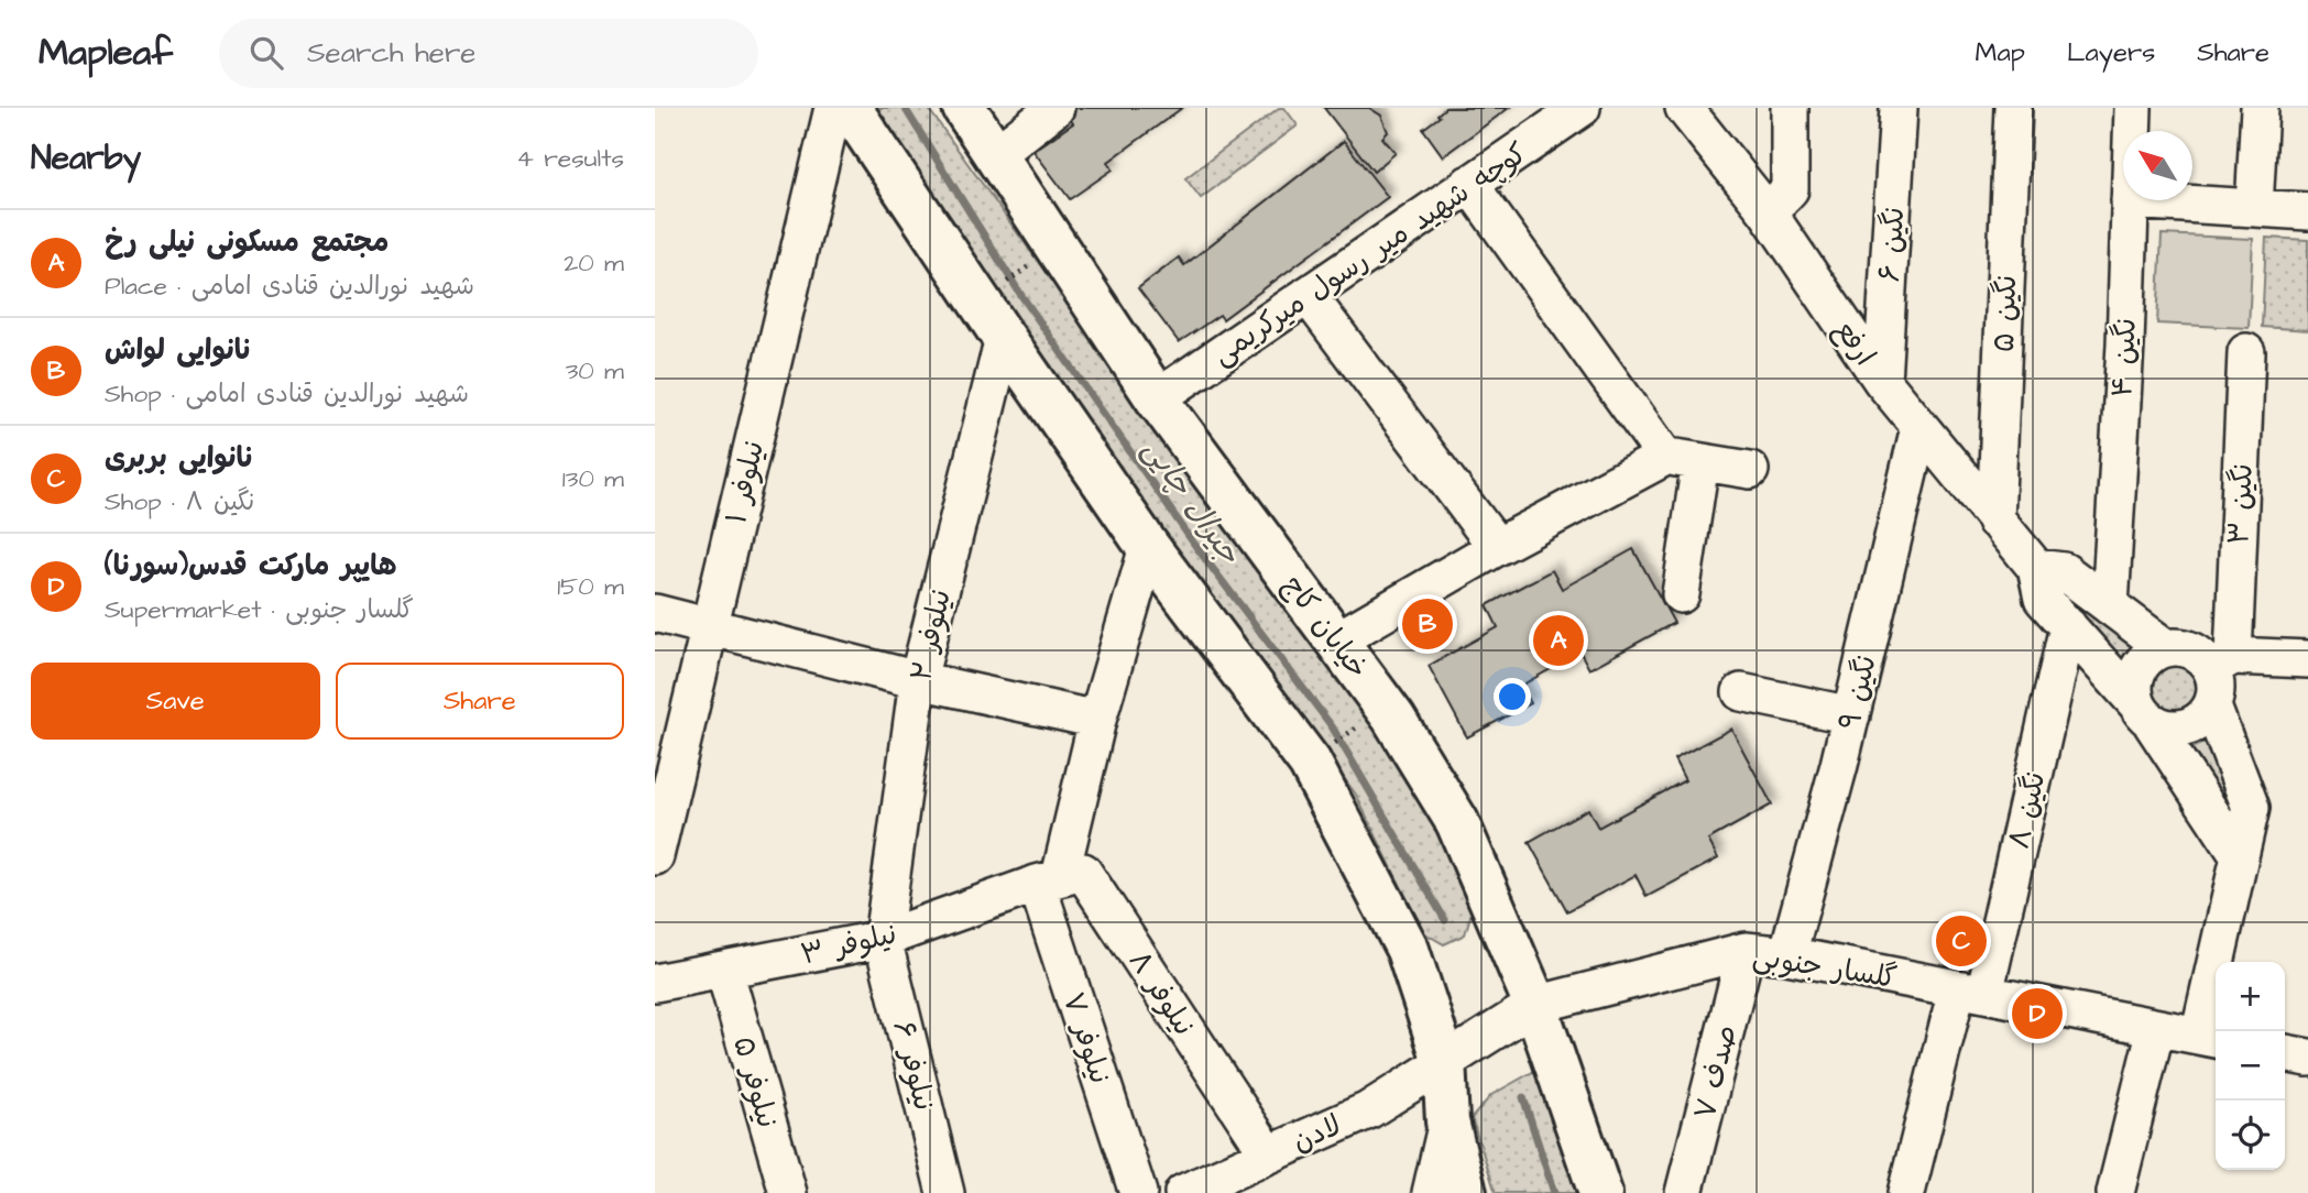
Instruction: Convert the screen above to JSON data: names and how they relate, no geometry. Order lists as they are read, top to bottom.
{
  "streets": {
    "main road": ["خیابان کاج"],
    "street": [
      "نگین ۶",
      "کوچه شهید میر رسول میرکریمی",
      "نگین ۵",
      "ارفع",
      "نگین ۴",
      "نیلوفر ۱",
      "نگین ۳",
      "نیلوفر ۲",
      "نگین ۹",
      "نگین ۸",
      "نیلوفر ۳",
      "گلسار جنوبی",
      "نیلوفر ۸",
      "نیلوفر ۷",
      "نیلوفر ۶",
      "صدف ۷",
      "نیلوفر ۵",
      "لادن"
    ]
  },
  "crossings": [
    ["نگین ۶", "ارفع"],
    ["کوچه شهید میر رسول میرکریمی", "خیابان کاج"],
    ["نگین ۵", "ارفع"],
    ["ارفع", "نگین ۹"],
    ["خیابان کاج", "گلسار جنوبی"],
    ["نیلوفر ۲", "نیلوفر ۳"],
    ["نیلوفر ۲", "نیلوفر ۶"],
    ["نگین ۹", "گلسار جنوبی"],
    ["نگین ۸", "گلسار جنوبی"],
    ["نیلوفر ۳", "نیلوفر ۸"],
    ["نیلوفر ۳", "نیلوفر ۷"],
    ["نیلوفر ۳", "نیلوفر ۶"],
    ["نیلوفر ۳", "نیلوفر ۵"],
    ["گلسار جنوبی", "صدف ۷"],
    ["گلسار جنوبی", "لادن"],
    ["نیلوفر ۸", "نیلوفر ۷"],
    ["نیلوفر ۸", "لادن"]
  ],
  "water": ["جیرال چایی"],
  "north": "top left",
  "page": {
    "header": "Mapleaf",
    "search": "Search here",
    "nav": ["Map", "Layers", "Share"],
    "heading": ["Nearby", "4 results"],
    "list": [
      {
        "mark": "A",
        "name": "مجتمع مسکونی نیلی رخ",
        "note": "Place · شهید نورالدین قنادی امامی",
        "value": "20 m"
      },
      {
        "mark": "B",
        "name": "نانوایی لواش",
        "note": "Shop · شهید نورالدین قنادی امامی",
        "value": "30 m"
      },
      {
        "mark": "C",
        "name": "نانوایی بربری",
        "note": "Shop · نگین ۸",
        "value": "130 m"
      },
      {
        "mark": "D",
        "name": "هایپر مارکت قدس(سورنا)",
        "note": "Supermarket · گلسار جنوبی",
        "value": "150 m"
      }
    ],
    "pins": [
      "B",
      "A",
      "C",
      "D"
    ],
    "buttons": ["Save", "Share"],
    "map_buttons": ["+", "−"]
  }
}
